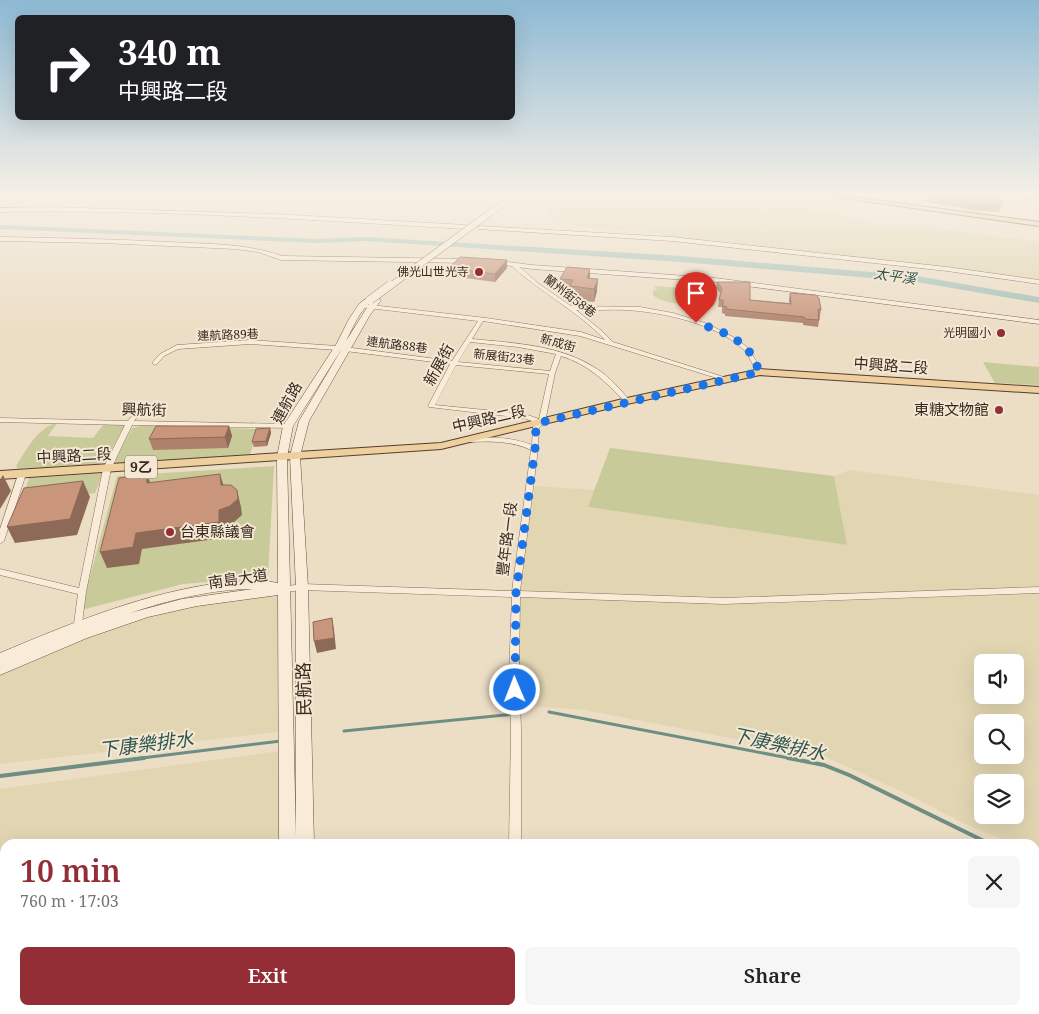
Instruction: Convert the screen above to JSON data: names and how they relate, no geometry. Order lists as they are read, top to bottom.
{
  "streets": {
    "main road": ["中興路二段", "9乙"],
    "street": [
      "蘭州街58巷",
      "連航路89巷",
      "新成街",
      "連航路88巷",
      "新展街23巷",
      "新展街",
      "連航路",
      "興航街",
      "豐年路一段",
      "南島大道",
      "民航路"
    ]
  },
  "crossings": [
    ["連航路89巷", "連航路88巷"],
    ["連航路89巷", "連航路"],
    ["新成街", "新展街"],
    ["新成街", "中興路二段"],
    ["新成街", "豐年路一段"],
    ["連航路88巷", "新展街23巷"],
    ["連航路88巷", "新展街"],
    ["連航路88巷", "連航路"],
    ["新展街23巷", "新展街"],
    ["新展街23巷", "豐年路一段"],
    ["新展街", "中興路二段"],
    ["新展街", "豐年路一段"],
    ["中興路二段", "連航路"],
    ["中興路二段", "豐年路一段"],
    ["連航路", "興航街"],
    ["連航路", "民航路"],
    ["南島大道", "民航路"]
  ],
  "water": ["太平溪", "下康樂排水"],
  "places": [
    "佛光山世光寺",
    "光明國小",
    "東糖文物館",
    "台東縣議會"
  ],
  "page": {
    "turn": ["340 m", "中興路二段"],
    "heading": ["10 min", "760 m · 17:03"],
    "buttons": ["Exit", "Share"]
  }
}
